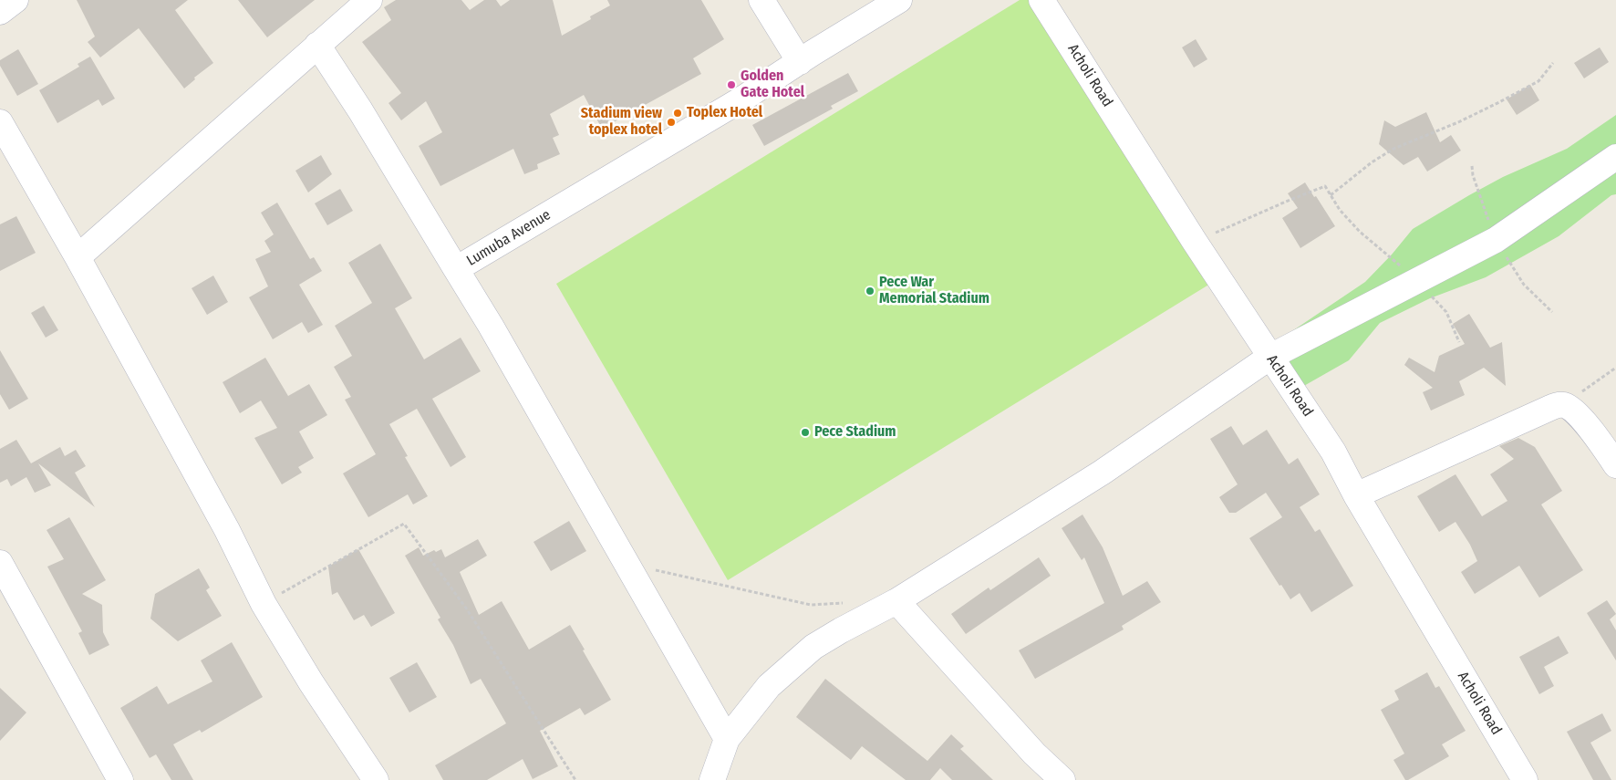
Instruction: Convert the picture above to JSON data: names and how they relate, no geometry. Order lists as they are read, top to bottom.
{
  "streets": {
    "street": ["Acholi Road", "Lumuba Avenue"]
  },
  "places": [
    "Golden Gate Hotel",
    "Toplex Hotel",
    "Stadium view toplex hotel",
    "Pece War Memorial Stadium",
    "Pece Stadium"
  ]
}
